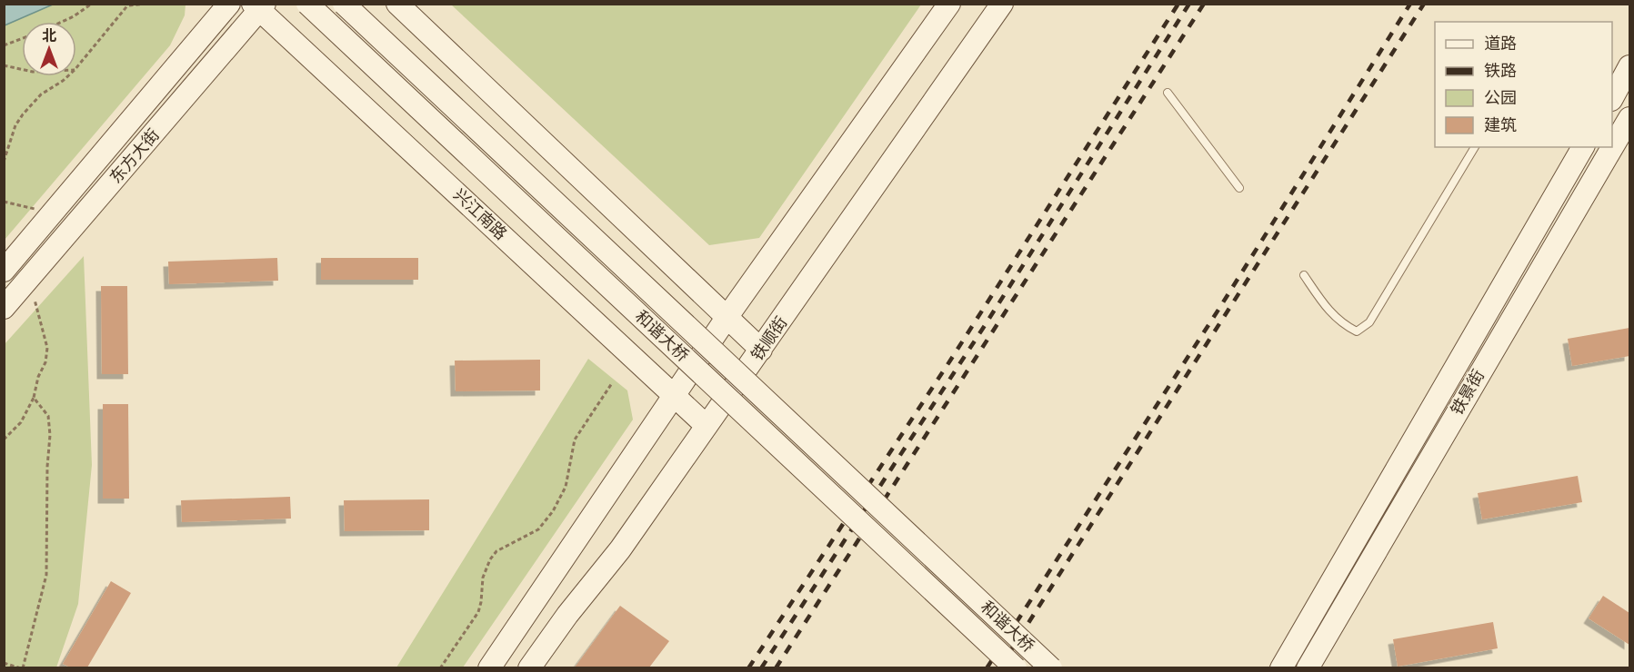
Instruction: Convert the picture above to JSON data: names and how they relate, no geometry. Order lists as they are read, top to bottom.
{
  "streets": {
    "main road": [
      "东方大街",
      "兴江南路",
      "和谐大桥",
      "铁顺街",
      "铁景街"
    ]
  },
  "crossings": [
    ["东方大街", "兴江南路"],
    ["兴江南路", "铁顺街"]
  ],
  "legend": [
    "道路",
    "铁路",
    "公园",
    "建筑"
  ],
  "north": "top"
}
